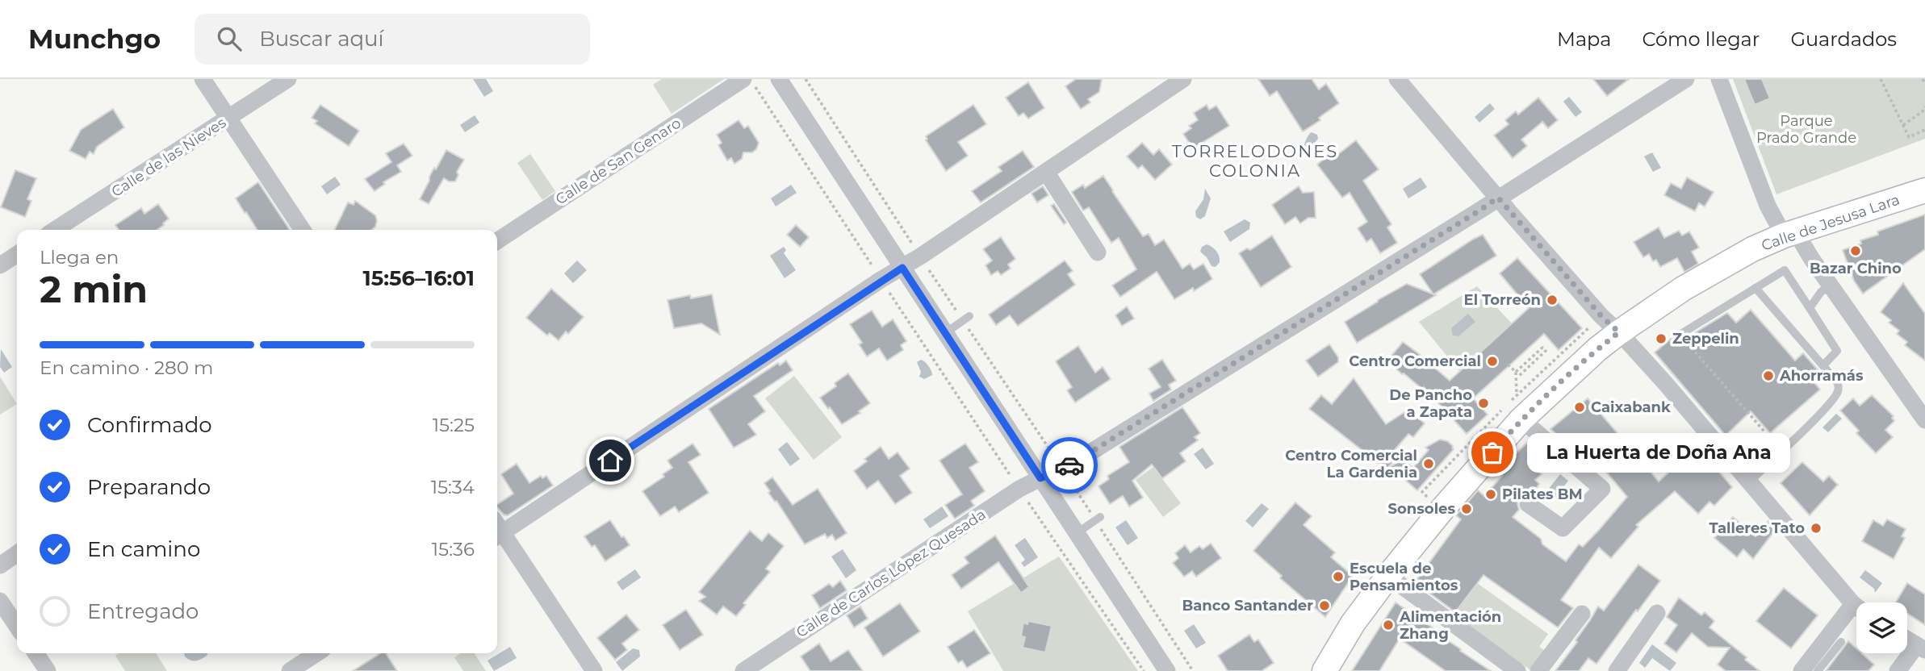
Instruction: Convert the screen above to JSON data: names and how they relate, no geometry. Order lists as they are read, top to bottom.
{
  "streets": {
    "main road": ["Calle de Jesusa Lara"],
    "street": ["Calle de las Nieves", "Calle de San Genaro", "Calle de Carlos López Quesada"]
  },
  "districts": ["TORRELODONES COLONIA"],
  "parks": ["Parque Prado Grande"],
  "places": [
    "Bazar Chino",
    "El Torreón",
    "Zeppelin",
    "Centro Comercial",
    "Ahorramás",
    "De Pancho a Zapata",
    "Caixabank",
    "La Huerta de Doña Ana",
    "Centro Comercial La Gardenia",
    "Pilates BM",
    "Sonsoles",
    "Talleres Tato",
    "Escuela de Pensamientos",
    "Banco Santander",
    "Alimentación Zhang"
  ],
  "page": {
    "header": "Munchgo",
    "search": "Buscar aquí",
    "nav": ["Mapa", "Cómo llegar", "Guardados"],
    "heading": ["2 min", "Llega en", "15:56–16:01"],
    "bar": "En camino · 280 m",
    "list": [
      ["Confirmado", "15:25"],
      ["Preparando", "15:34"],
      ["En camino", "15:36"],
      "Entregado"
    ],
    "bubble": "La Huerta de Doña Ana"
  }
}
